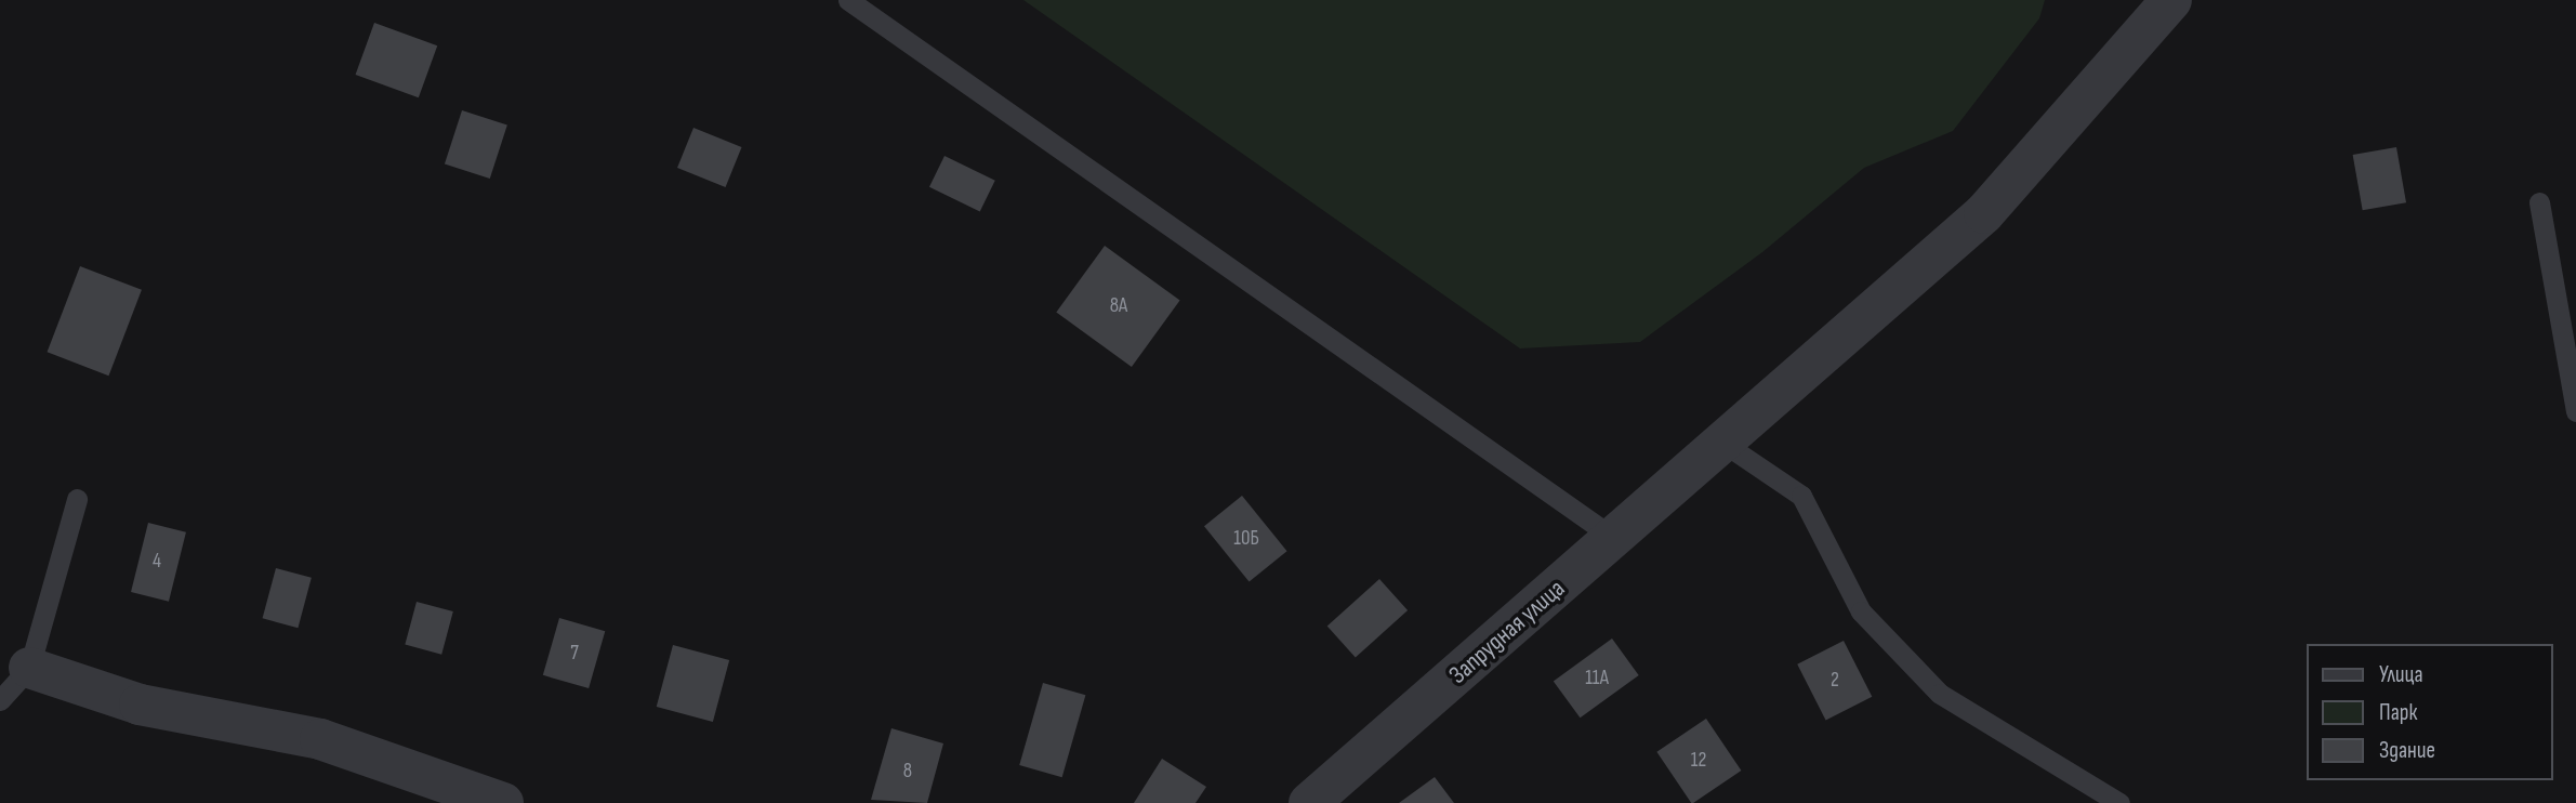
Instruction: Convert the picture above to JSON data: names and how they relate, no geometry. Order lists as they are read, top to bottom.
{
  "streets": {
    "street": ["Запрудная улица"]
  },
  "house_numbers": [
    "8А",
    "10Б",
    "4",
    "7",
    "11А",
    "2",
    "12",
    "8"
  ],
  "legend": ["Улица", "Парк", "Здание"]
}
